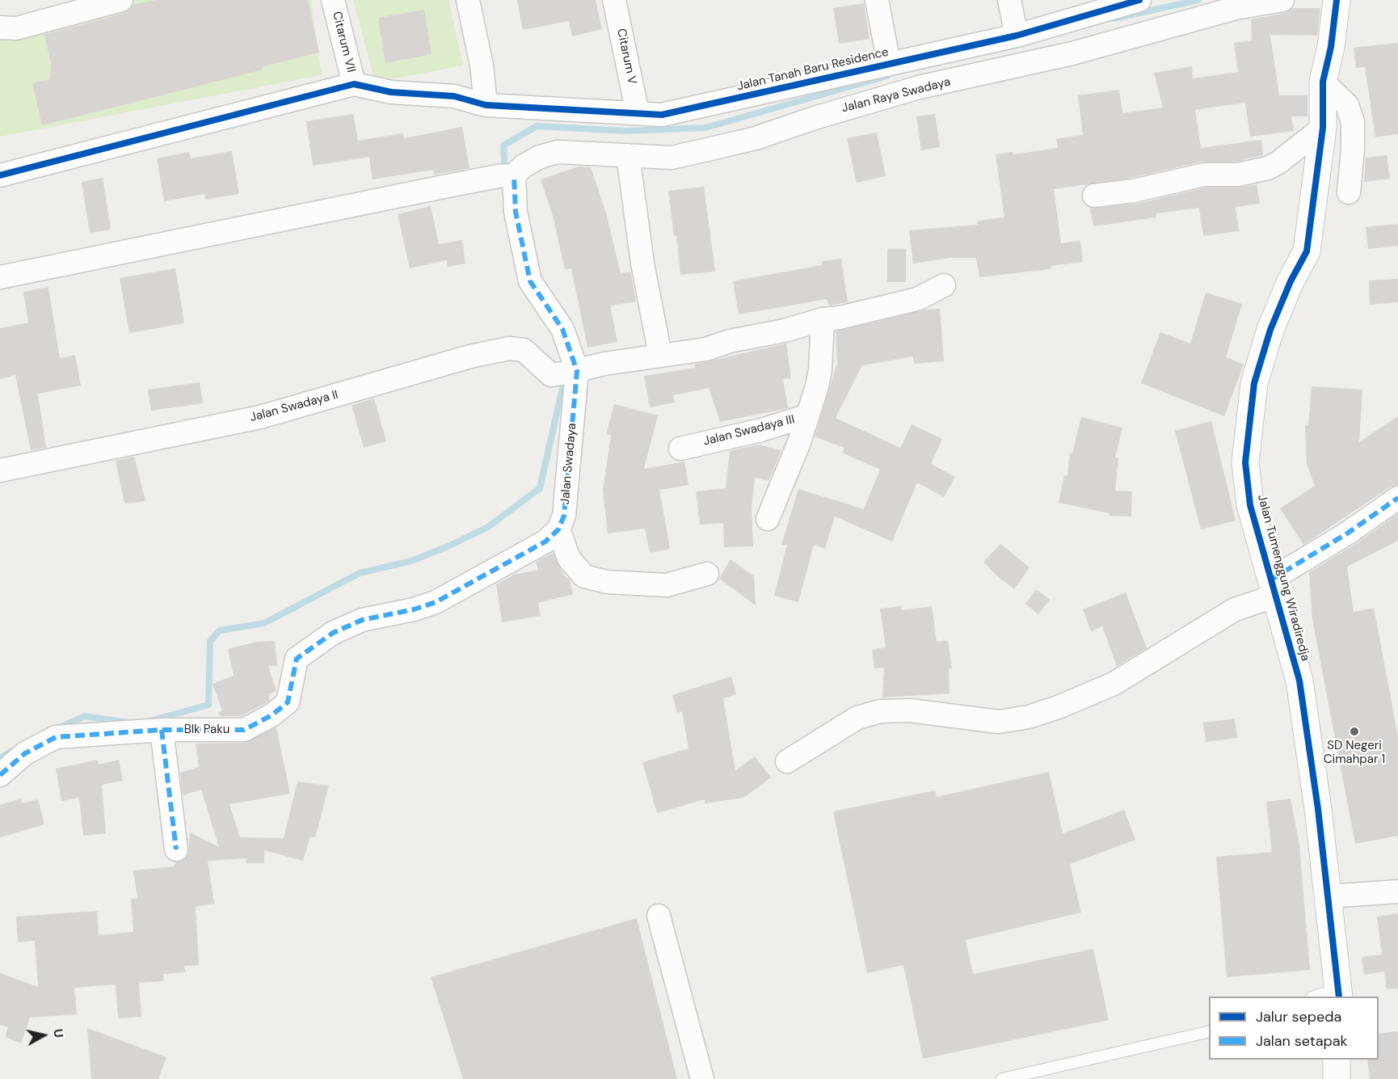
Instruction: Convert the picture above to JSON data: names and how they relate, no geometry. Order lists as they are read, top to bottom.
{
  "streets": {
    "street": [
      "Citarum VII",
      "Citarum V",
      "Jalan Tanah Baru Residence",
      "Jalan Raya Swadaya",
      "Jalan Swadaya II",
      "Jalan Swadaya III",
      "Jalan Swadaya",
      "Jalan Tumenggung Wiradiredja",
      "Blk Paku"
    ]
  },
  "crossings": [
    ["Citarum VII", "Jalan Tanah Baru Residence"],
    ["Citarum V", "Jalan Tanah Baru Residence"],
    ["Jalan Raya Swadaya", "Jalan Swadaya"],
    ["Jalan Swadaya II", "Jalan Swadaya"],
    ["Jalan Swadaya", "Blk Paku"]
  ],
  "places": ["SD Negeri Cimahpar 1"],
  "legend": ["Jalur sepeda", "Jalan setapak"],
  "north": "right"
}
